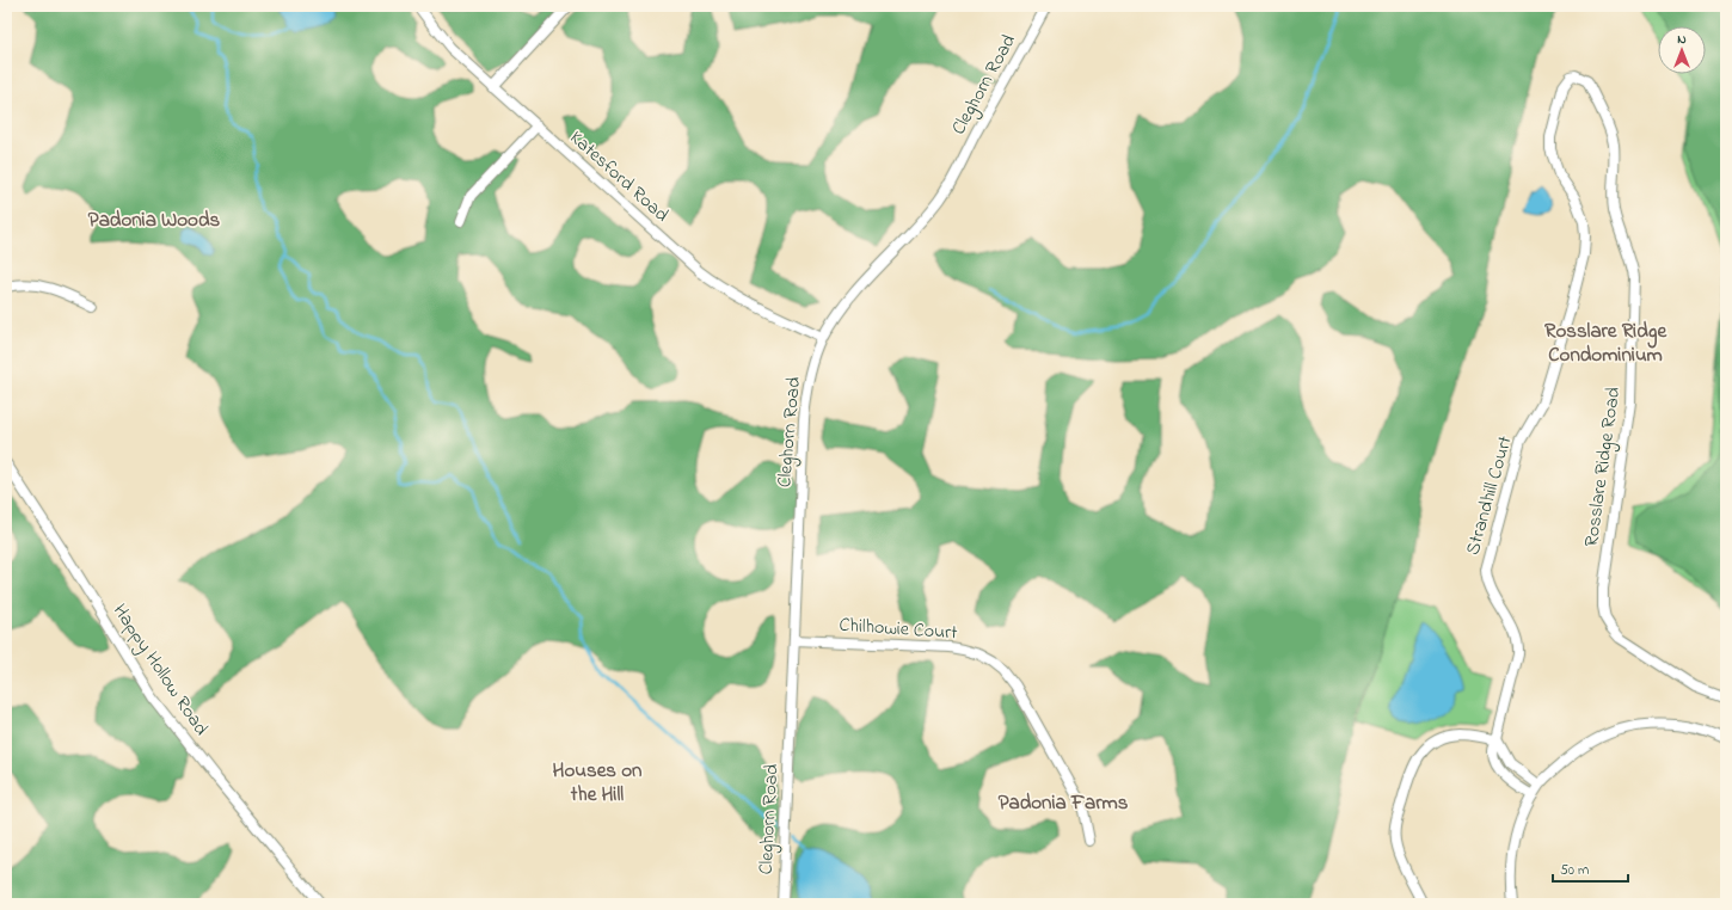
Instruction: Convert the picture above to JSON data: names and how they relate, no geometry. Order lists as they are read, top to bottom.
{
  "streets": {
    "street": [
      "Cleghorn Road",
      "Katesford Road",
      "Rosslare Ridge Road",
      "Strandhill Court",
      "Chilhowie Court",
      "Happy Hollow Road"
    ]
  },
  "crossings": [
    ["Cleghorn Road", "Katesford Road"],
    ["Cleghorn Road", "Chilhowie Court"],
    ["Rosslare Ridge Road", "Strandhill Court"]
  ],
  "districts": [
    "Padonia Woods",
    "Rosslare Ridge Condominium",
    "Houses on the Hill",
    "Padonia Farms"
  ],
  "scale_bar": "50 m",
  "north": "top"
}
